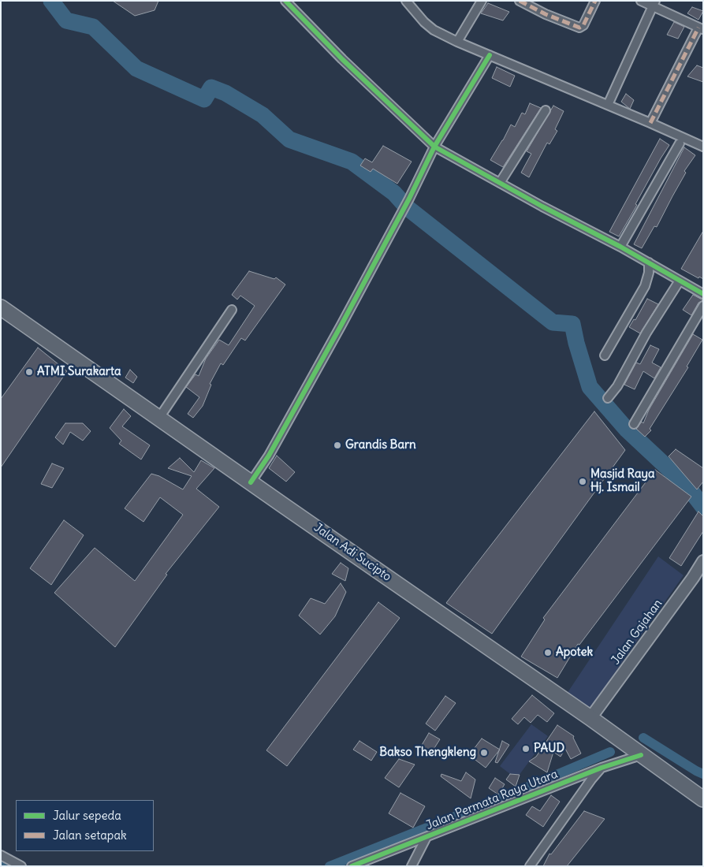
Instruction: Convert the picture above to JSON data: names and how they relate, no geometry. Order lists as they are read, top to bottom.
{
  "streets": {
    "highway": ["Jalan Adi Sucipto"],
    "street": ["Jalan Gajahan", "Jalan Permata Raya Utara"]
  },
  "crossings": [
    ["Jalan Adi Sucipto", "Jalan Gajahan"],
    ["Jalan Adi Sucipto", "Jalan Permata Raya Utara"]
  ],
  "places": [
    "ATMI Surakarta",
    "Grandis Barn",
    "Masjid Raya Hj. Ismail",
    "Apotek",
    "PAUD",
    "Bakso Thengkleng"
  ],
  "legend": ["Jalur sepeda", "Jalan setapak"]
}
